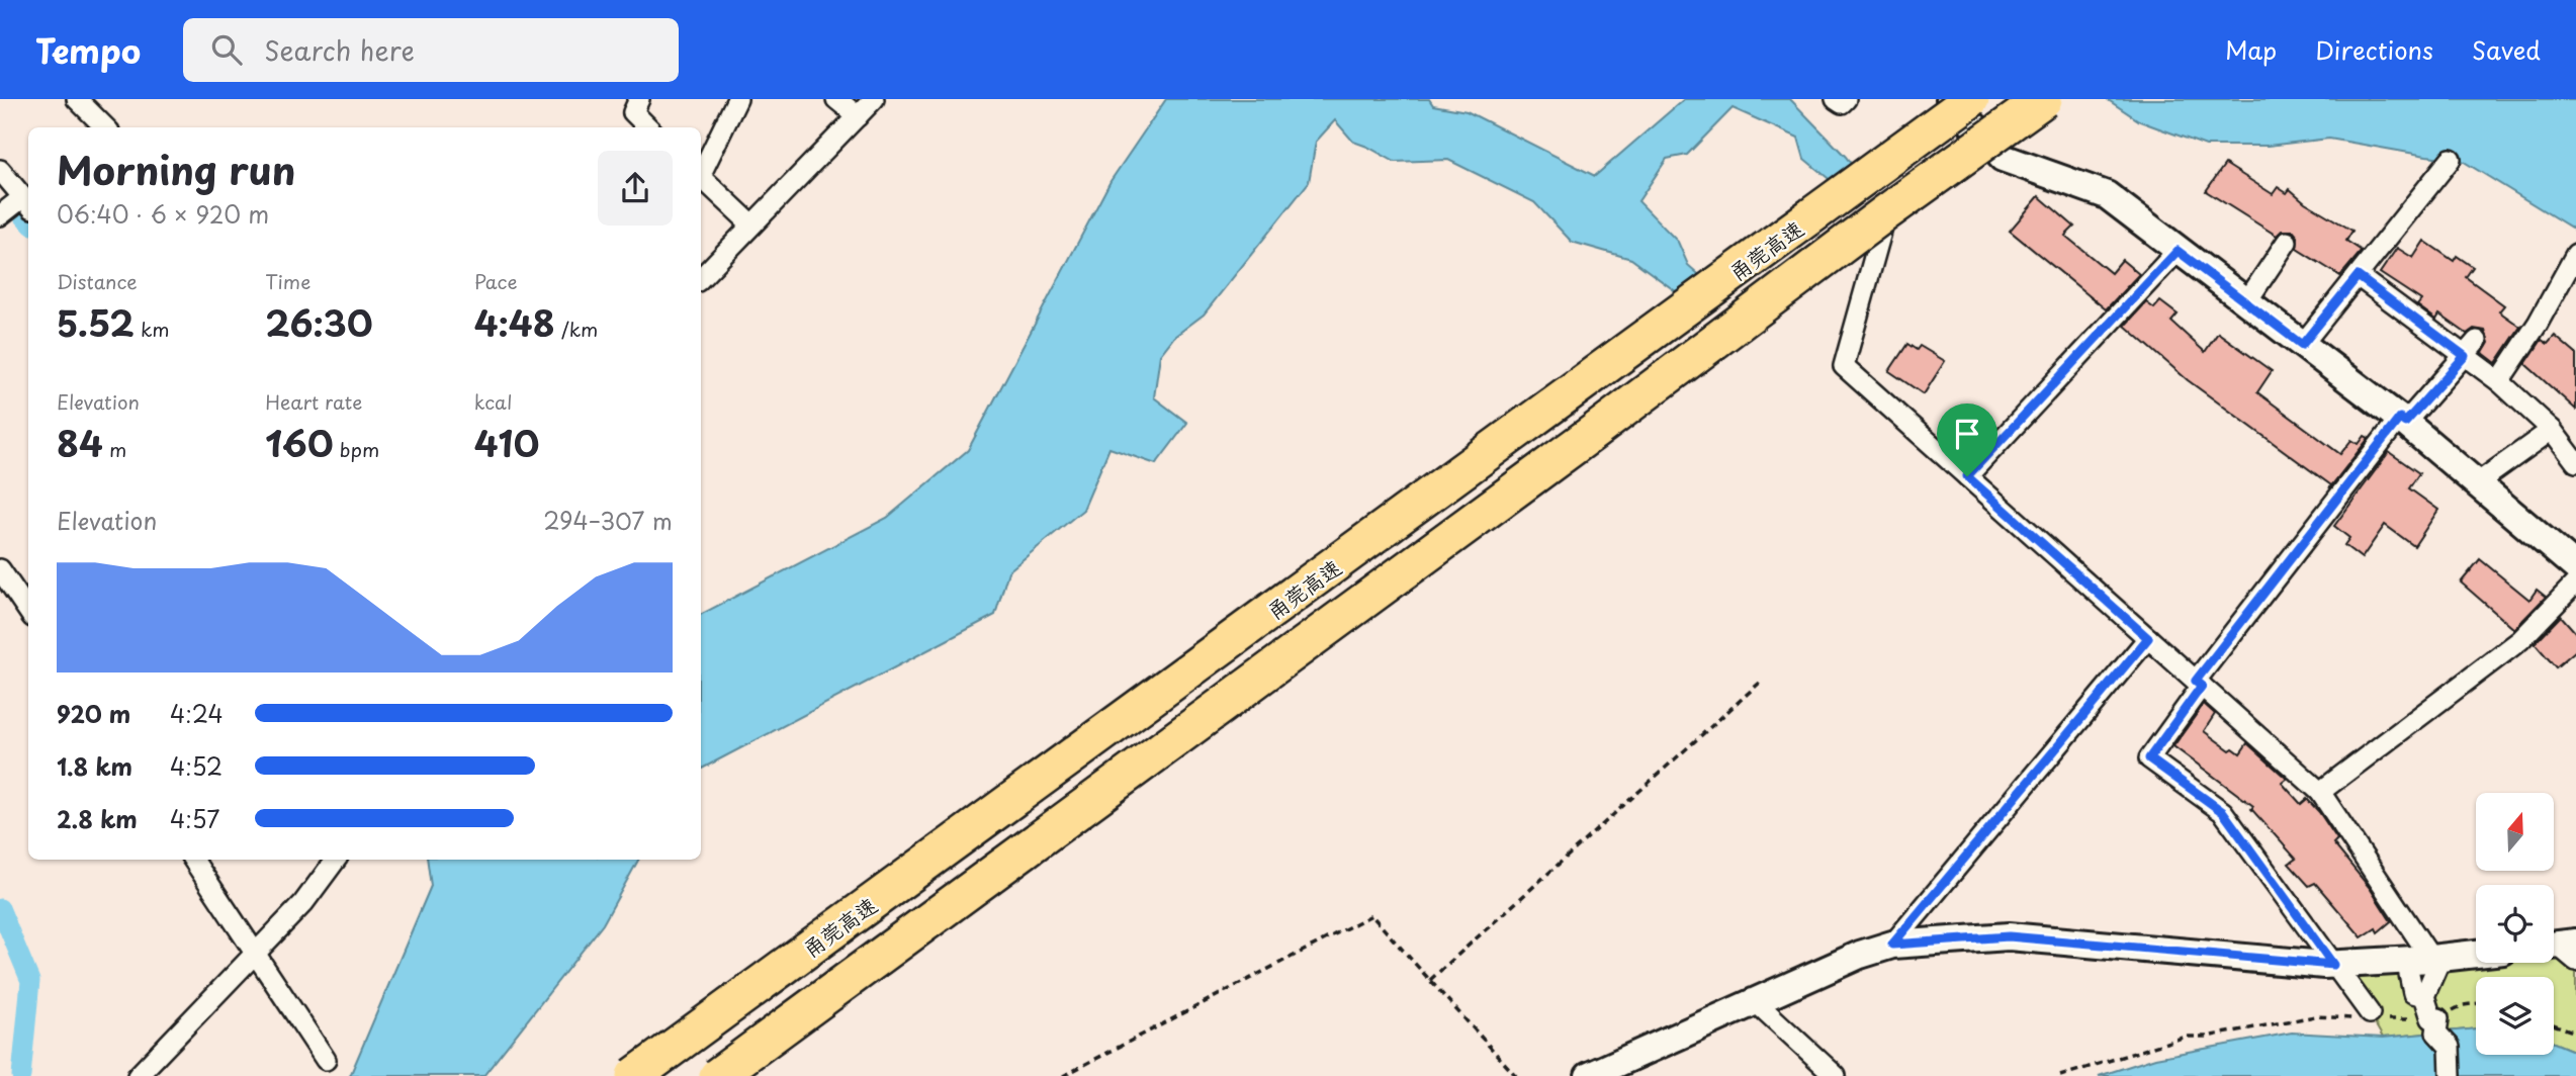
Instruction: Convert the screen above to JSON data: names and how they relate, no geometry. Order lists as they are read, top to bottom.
{
  "streets": {
    "highway": ["甬莞高速"]
  },
  "north": "top",
  "page": {
    "header": "Tempo",
    "search": "Search here",
    "nav": ["Map", "Directions", "Saved"],
    "heading": ["Morning run", "06:40 · 6 × 920 m"],
    "stats": [
      ["Distance", "5.52 km"],
      ["Time", "26:30"],
      ["Pace", "4:48 /km"],
      ["Elevation", "84 m"],
      ["Heart rate", "160 bpm"],
      ["kcal", "410"]
    ],
    "chart": ["Elevation", "294–307 m"],
    "list": [
      {
        "name": "920 m",
        "note": "4:24"
      },
      {
        "name": "1.8 km",
        "note": "4:52"
      },
      {
        "name": "2.8 km",
        "note": "4:57"
      }
    ]
  }
}
